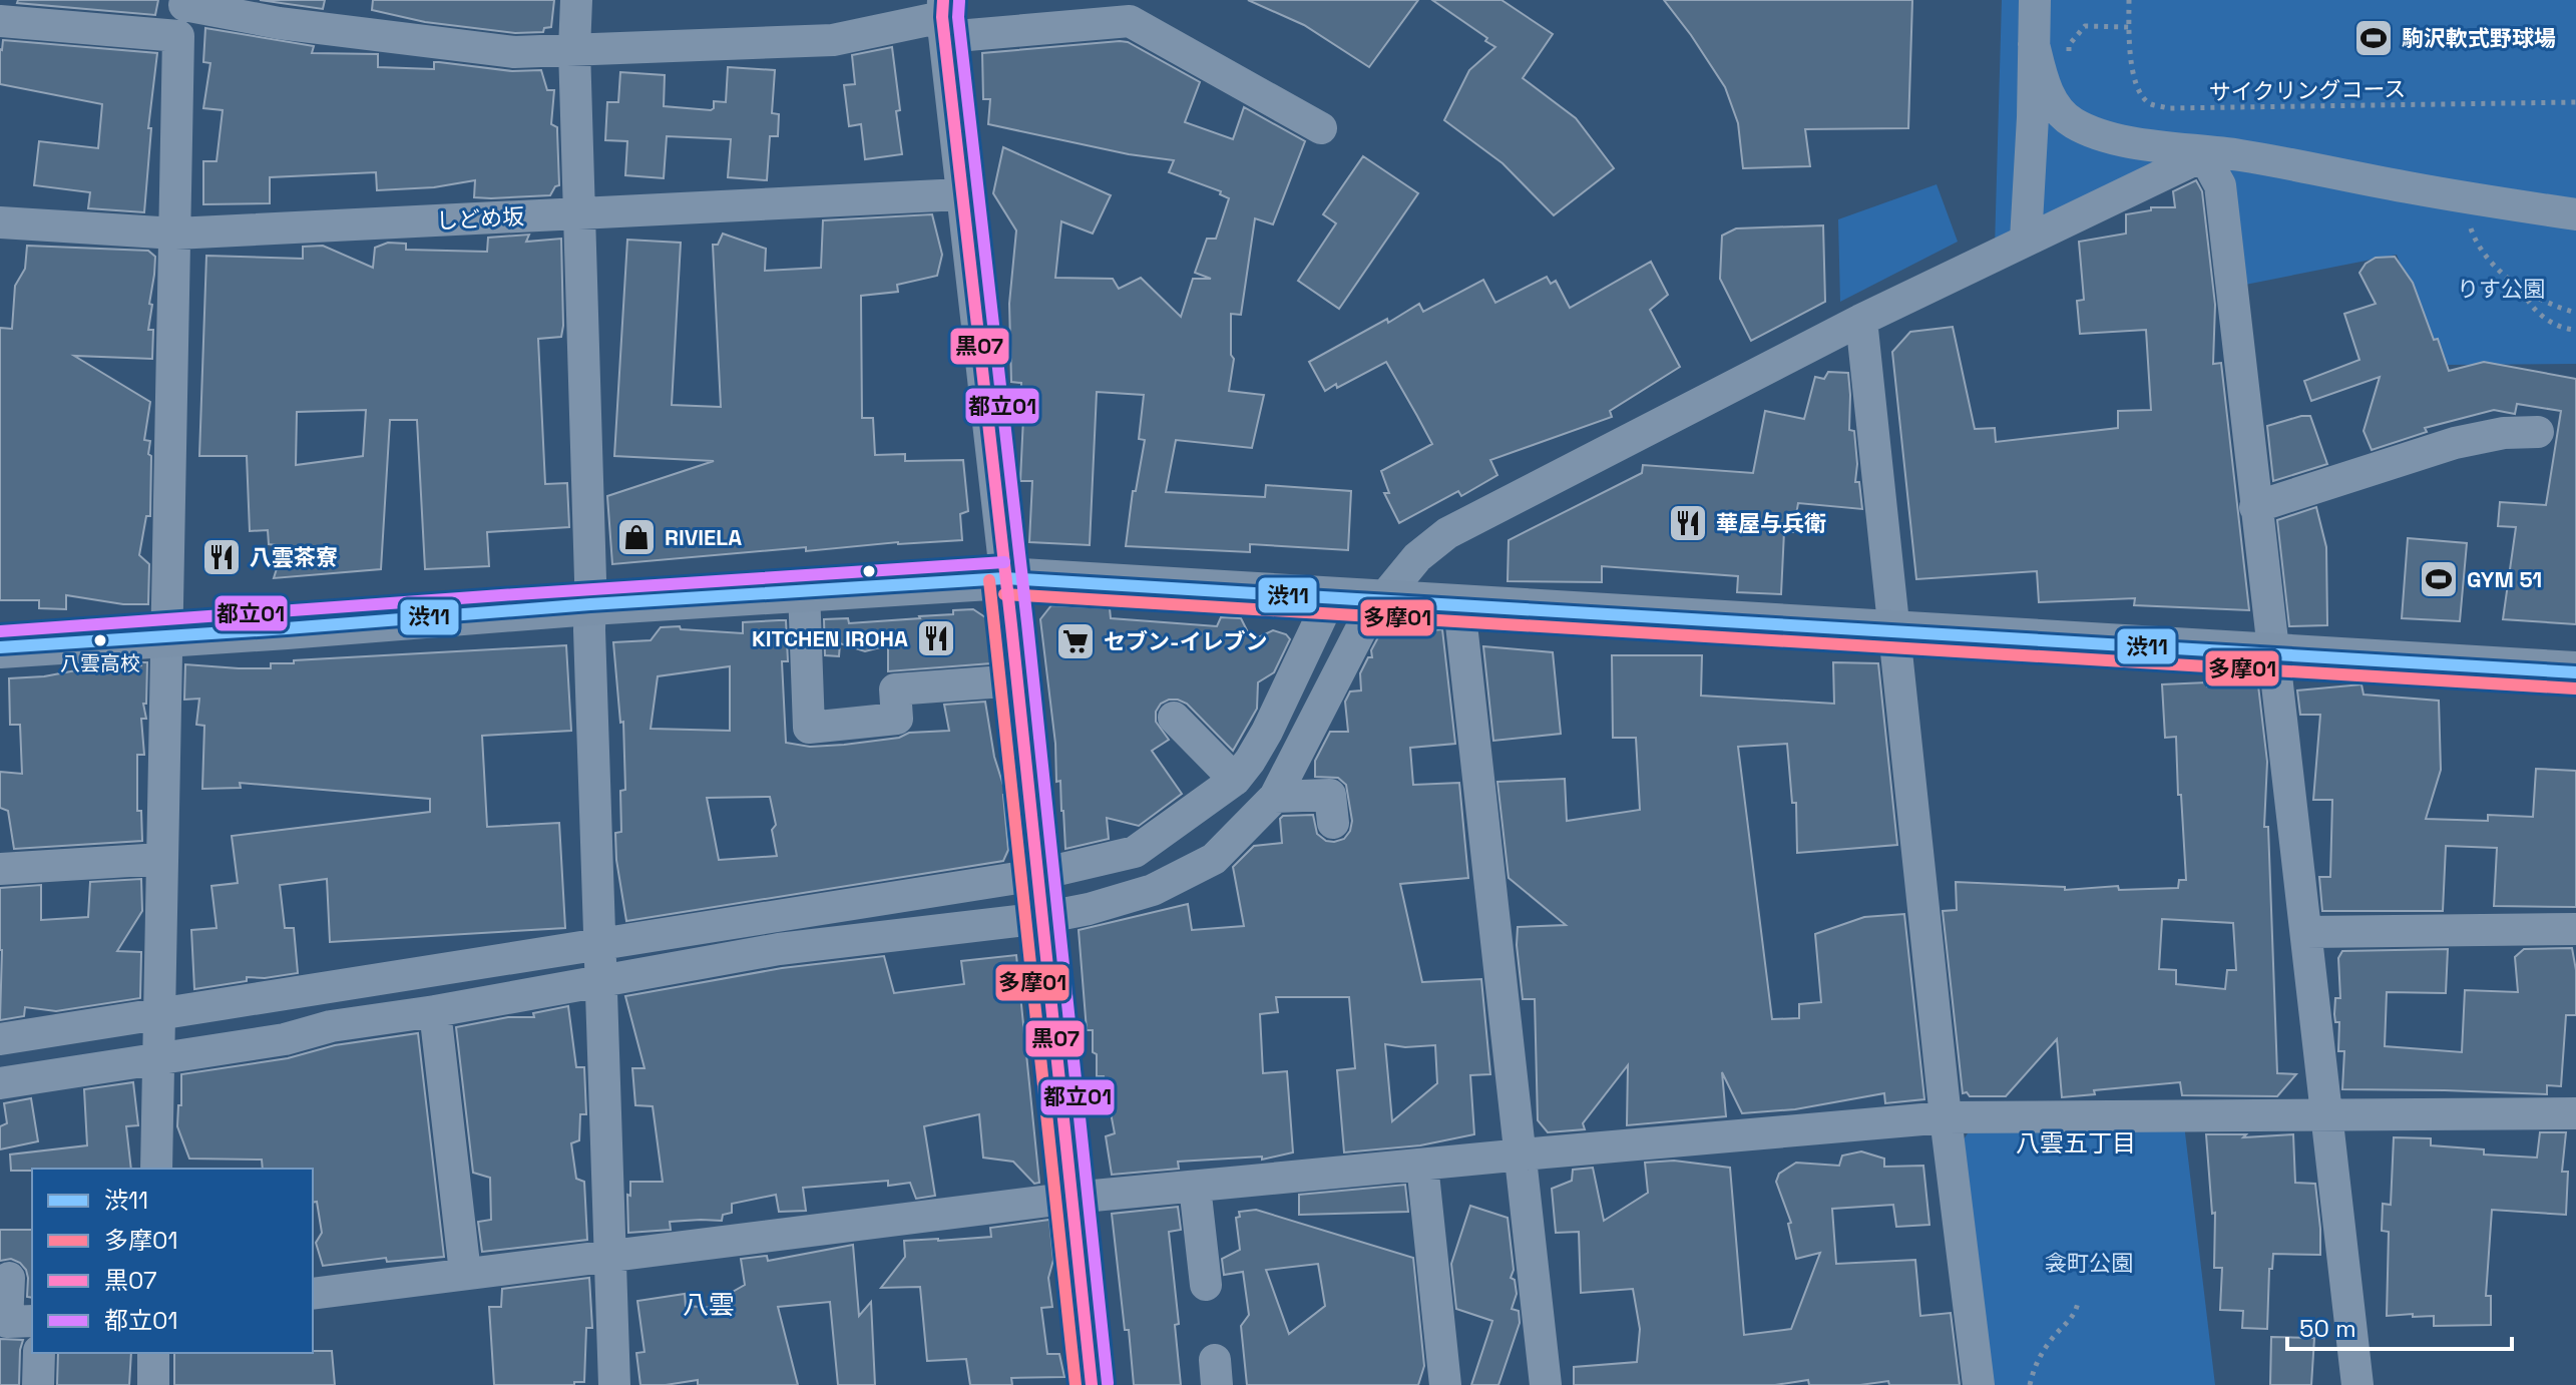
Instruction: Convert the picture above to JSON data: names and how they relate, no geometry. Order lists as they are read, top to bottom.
{
  "streets": {
    "street": ["しどめ坂"],
    "path": ["サイクリングコース"]
  },
  "districts": ["八雲五丁目", "八雲"],
  "parks": ["りす公園", "衾町公園"],
  "places": {
    "sports": ["駒沢軟式野球場", "GYM 51"],
    "restaurant": ["華屋与兵衛", "八雲茶寮", "KITCHEN IROHA"],
    "shop": ["RIVIELA"],
    "other": ["八雲高校"],
    "supermarket": ["セブン-イレブン"]
  },
  "lines": [
    "transit line 黒07",
    "transit line 都立01",
    "transit line 渋11",
    "transit line 多摩01"
  ],
  "legend": [
    "渋11",
    "多摩01",
    "黒07",
    "都立01"
  ],
  "scale_bar": "50 m"
}
